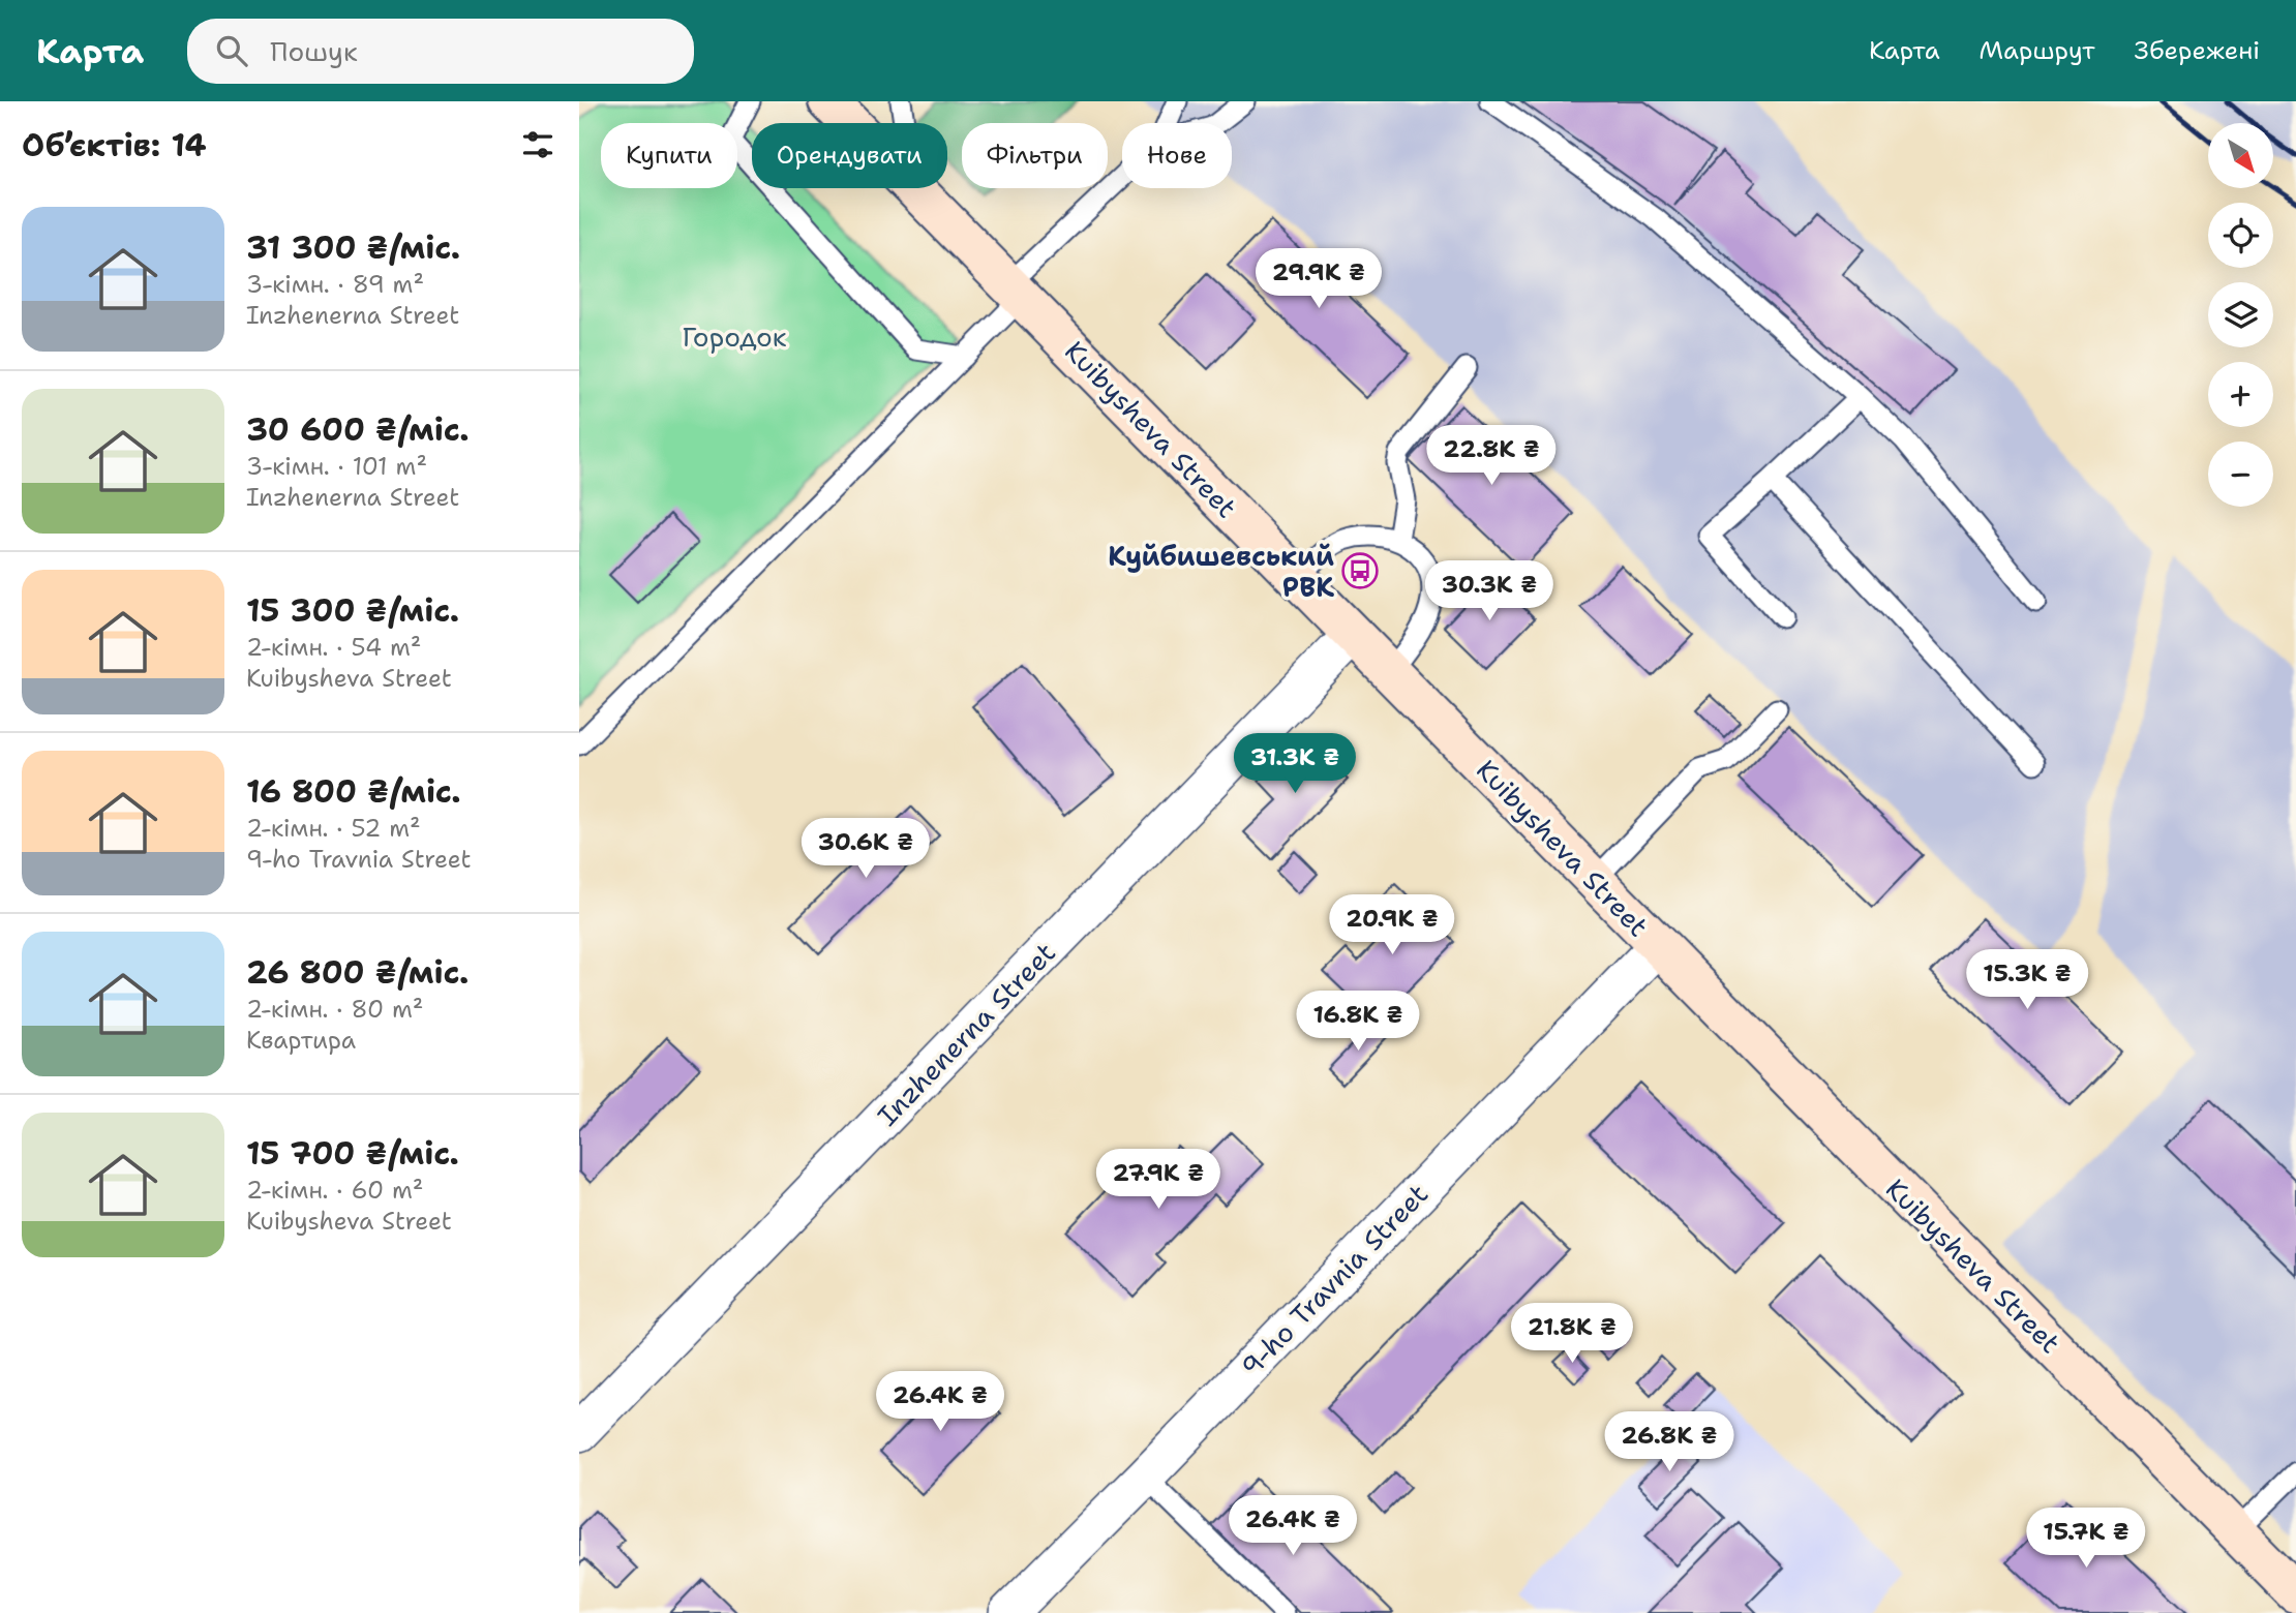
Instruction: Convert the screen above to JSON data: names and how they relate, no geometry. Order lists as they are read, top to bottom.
{
  "streets": {
    "main road": ["Kuibysheva Street"],
    "street": ["Inzhenerna Street", "9-ho Travnia Street"]
  },
  "crossings": [
    ["Kuibysheva Street", "Inzhenerna Street"],
    ["Kuibysheva Street", "9-ho Travnia Street"]
  ],
  "parks": ["Городок"],
  "places": {
    "bus stop": ["Куйбишевський РВК"]
  },
  "north": "bottom right",
  "page": {
    "header": "Карта",
    "search": "Пошук",
    "nav": ["Карта", "Маршрут", "Збережені"],
    "heading": "Об’єктів: 14",
    "map_buttons": ["+", "−"],
    "chip": [
      "Купити",
      "Орендувати",
      "Фільтри",
      "Нове"
    ],
    "list": [
      {
        "name": "31 300 ₴/міс.",
        "note": "3-кімн. · 89 m² · Inzhenerna Street"
      },
      {
        "name": "30 600 ₴/міс.",
        "note": "3-кімн. · 101 m² · Inzhenerna Street"
      },
      {
        "name": "15 300 ₴/міс.",
        "note": "2-кімн. · 54 m² · Kuibysheva Street"
      },
      {
        "name": "16 800 ₴/міс.",
        "note": "2-кімн. · 52 m² · 9-ho Travnia Street"
      },
      {
        "name": "26 800 ₴/міс.",
        "note": "2-кімн. · 80 m² · Квартира"
      },
      {
        "name": "15 700 ₴/міс.",
        "note": "2-кімн. · 60 m² · Kuibysheva Street"
      }
    ],
    "price": [
      "29.9K ₴",
      "22.8K ₴",
      "30.3K ₴",
      "31.3K ₴",
      "30.6K ₴",
      "20.9K ₴",
      "15.3K ₴",
      "16.8K ₴",
      "27.9K ₴",
      "21.8K ₴",
      "26.4K ₴",
      "26.8K ₴",
      "26.4K ₴",
      "15.7K ₴"
    ]
  }
}
